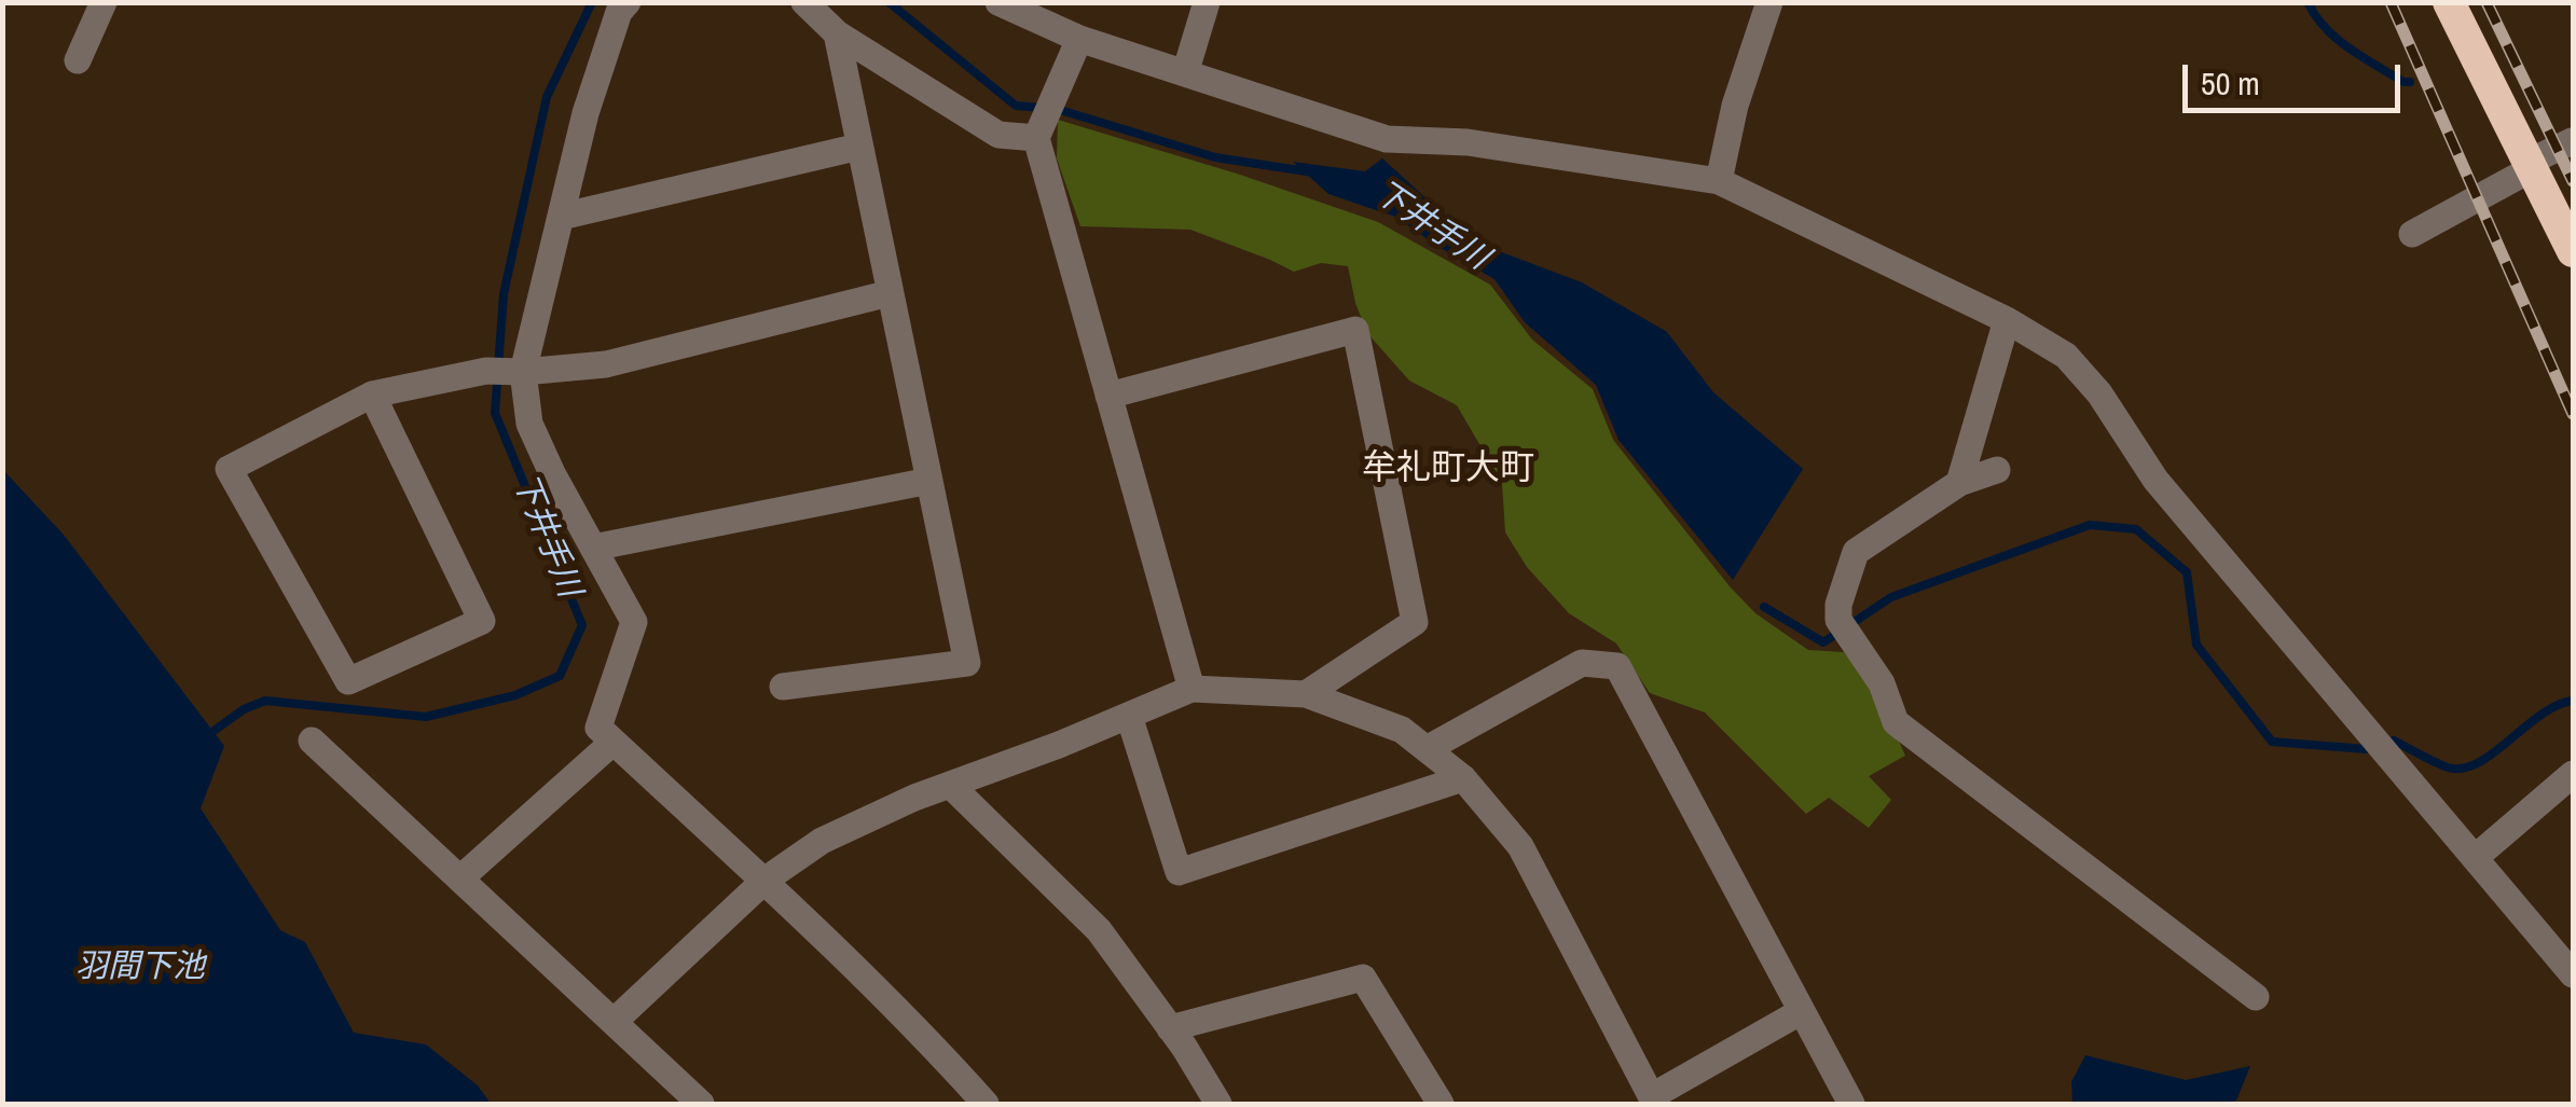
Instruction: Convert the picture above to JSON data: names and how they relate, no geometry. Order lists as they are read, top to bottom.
{
  "districts": ["牟礼町大町"],
  "water": ["下井手川", "羽間下池"],
  "scale_bar": "50 m"
}
